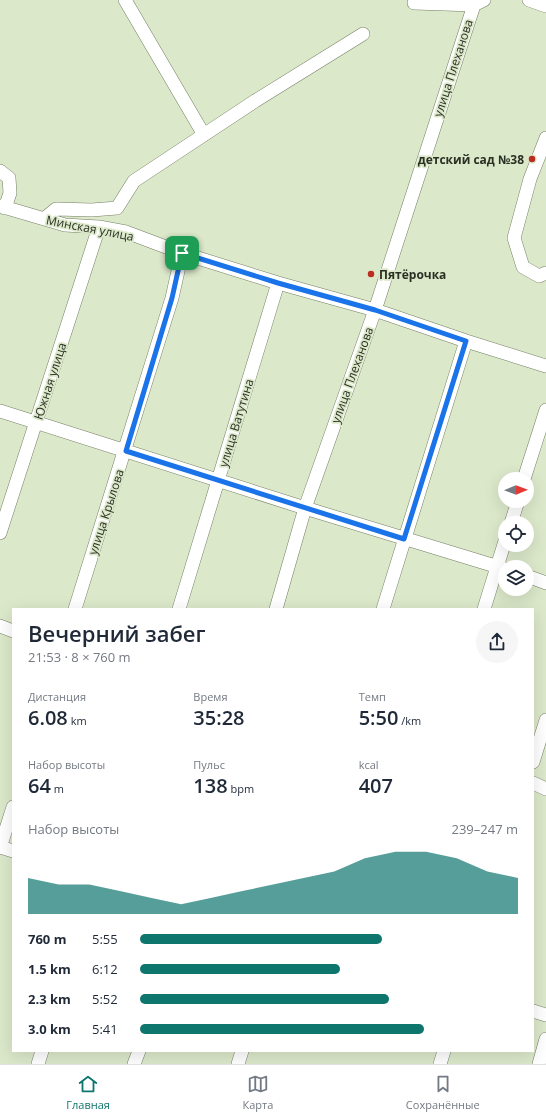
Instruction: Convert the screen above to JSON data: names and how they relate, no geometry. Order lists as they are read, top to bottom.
{
  "streets": {
    "street": [
      "улица Плеханова",
      "Минская улица",
      "Южная улица",
      "улица Ватутина",
      "улица Крылова"
    ]
  },
  "crossings": [
    ["улица Плеханова", "Минская улица"],
    ["Минская улица", "Южная улица"],
    ["Минская улица", "улица Ватутина"],
    ["Минская улица", "улица Крылова"]
  ],
  "places": ["детский сад №38", "Пятёрочка"],
  "north": "right",
  "page": {
    "heading": ["Вечерний забег", "21:53 · 8 × 760 m"],
    "stats": [
      ["Дистанция", "6.08 km"],
      ["Время", "35:28"],
      ["Темп", "5:50 /km"],
      ["Набор высоты", "64 m"],
      ["Пульс", "138 bpm"],
      ["kcal", "407"]
    ],
    "chart": ["Набор высоты", "239–247 m"],
    "list": [
      {
        "name": "760 m",
        "note": "5:55"
      },
      {
        "name": "1.5 km",
        "note": "6:12"
      },
      {
        "name": "2.3 km",
        "note": "5:52"
      },
      {
        "name": "3.0 km",
        "note": "5:41"
      }
    ],
    "tabs": ["Главная", "Карта", "Сохранённые"]
  }
}
